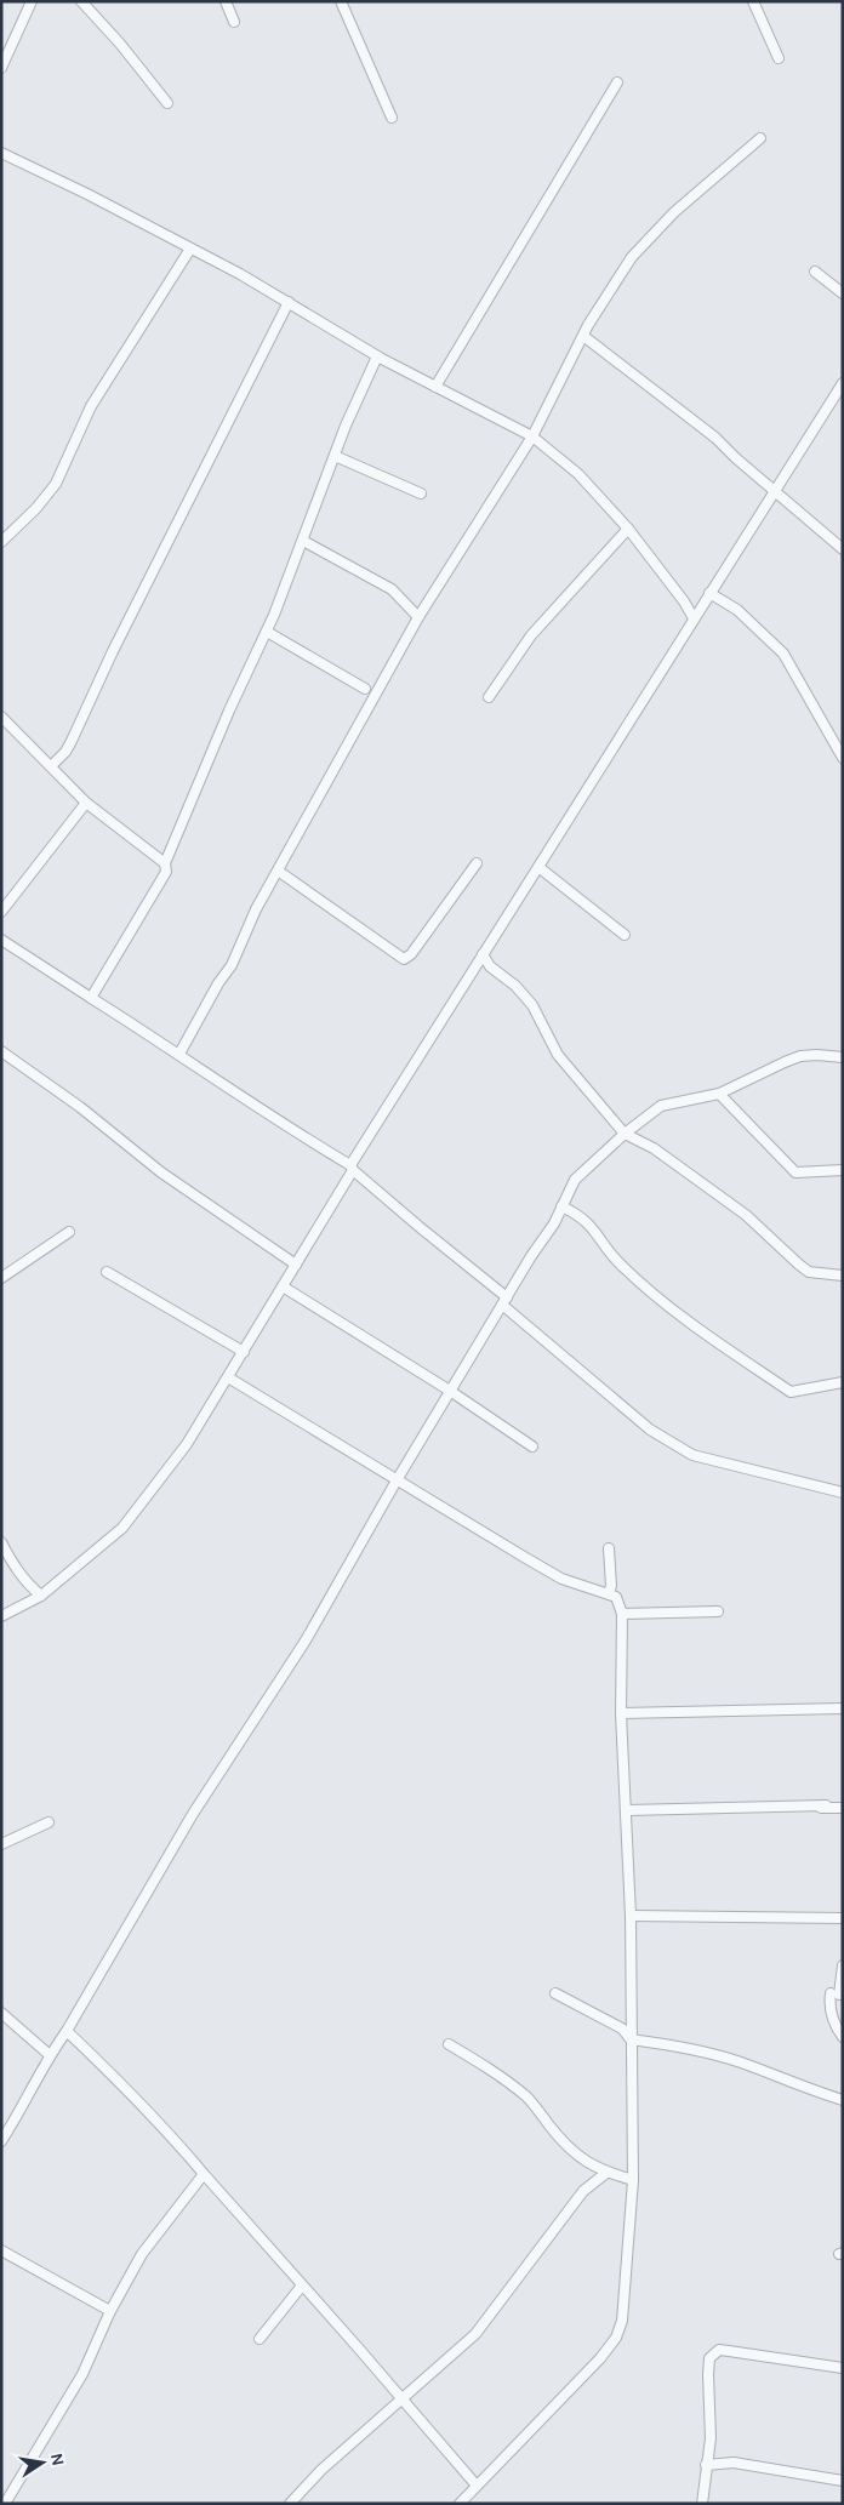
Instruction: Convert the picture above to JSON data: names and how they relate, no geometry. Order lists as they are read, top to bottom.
{
  "north": "right"
}
